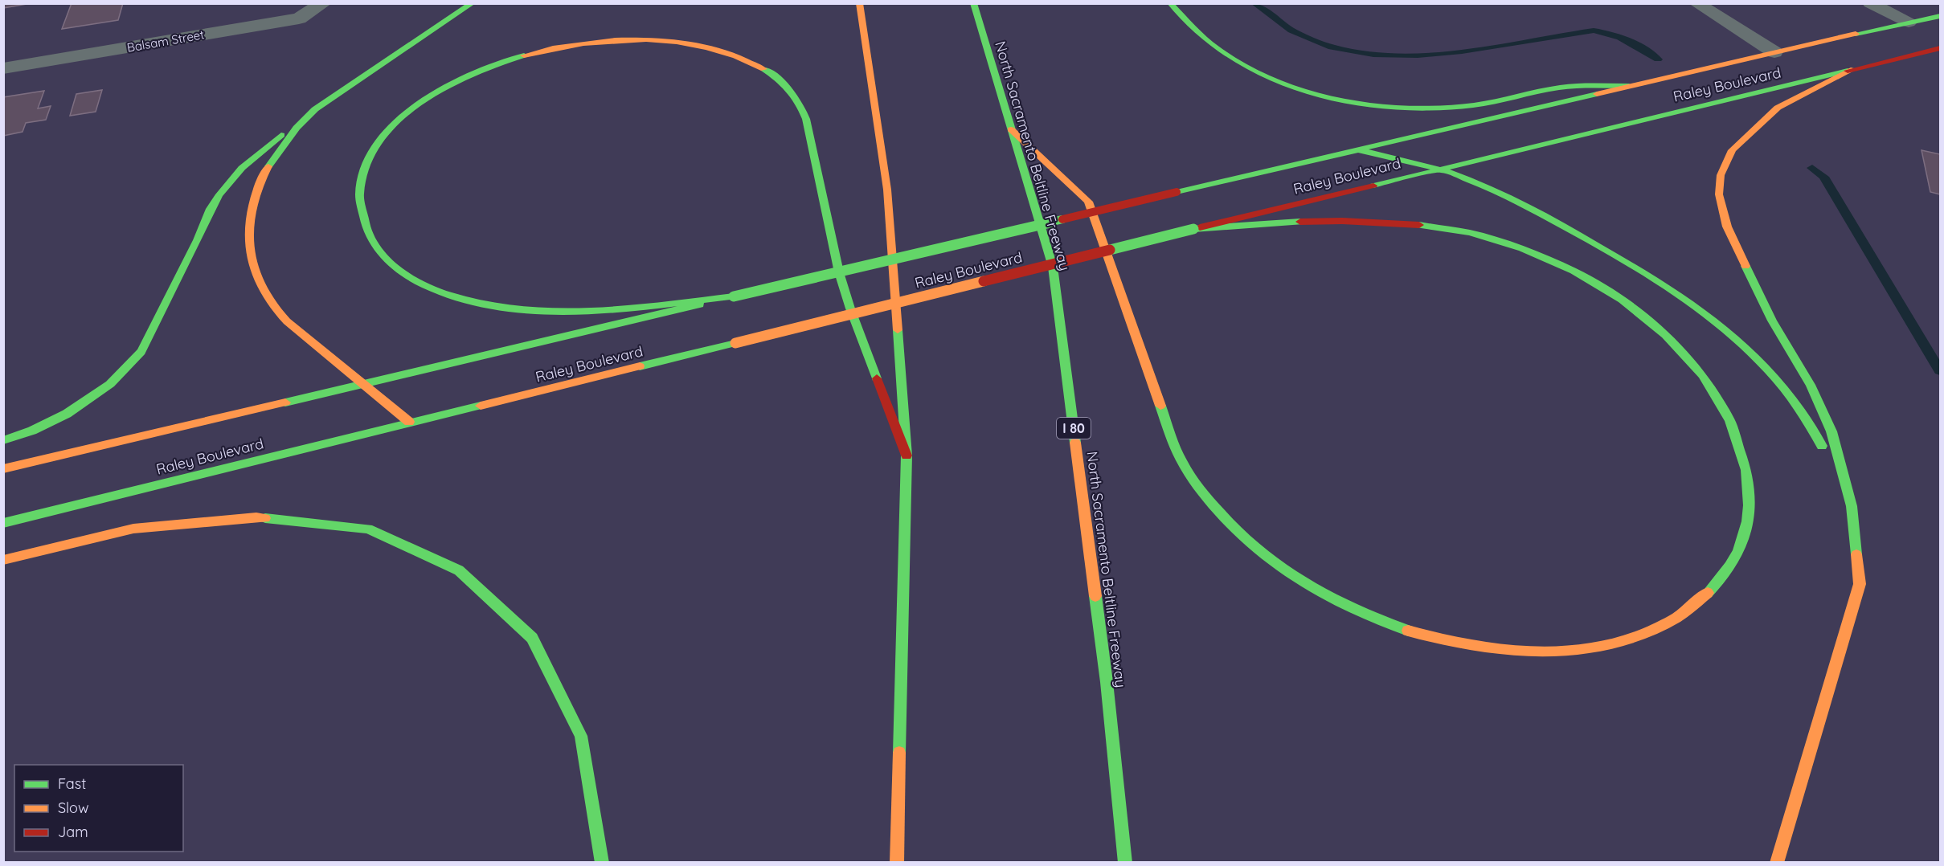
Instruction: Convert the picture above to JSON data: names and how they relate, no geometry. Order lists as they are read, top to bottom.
{
  "streets": {
    "main road": ["Raley Boulevard", "North Sacramento Beltline Freeway", "I 80"],
    "street": ["Balsam Street"]
  },
  "legend": ["Fast", "Slow", "Jam"]
}
